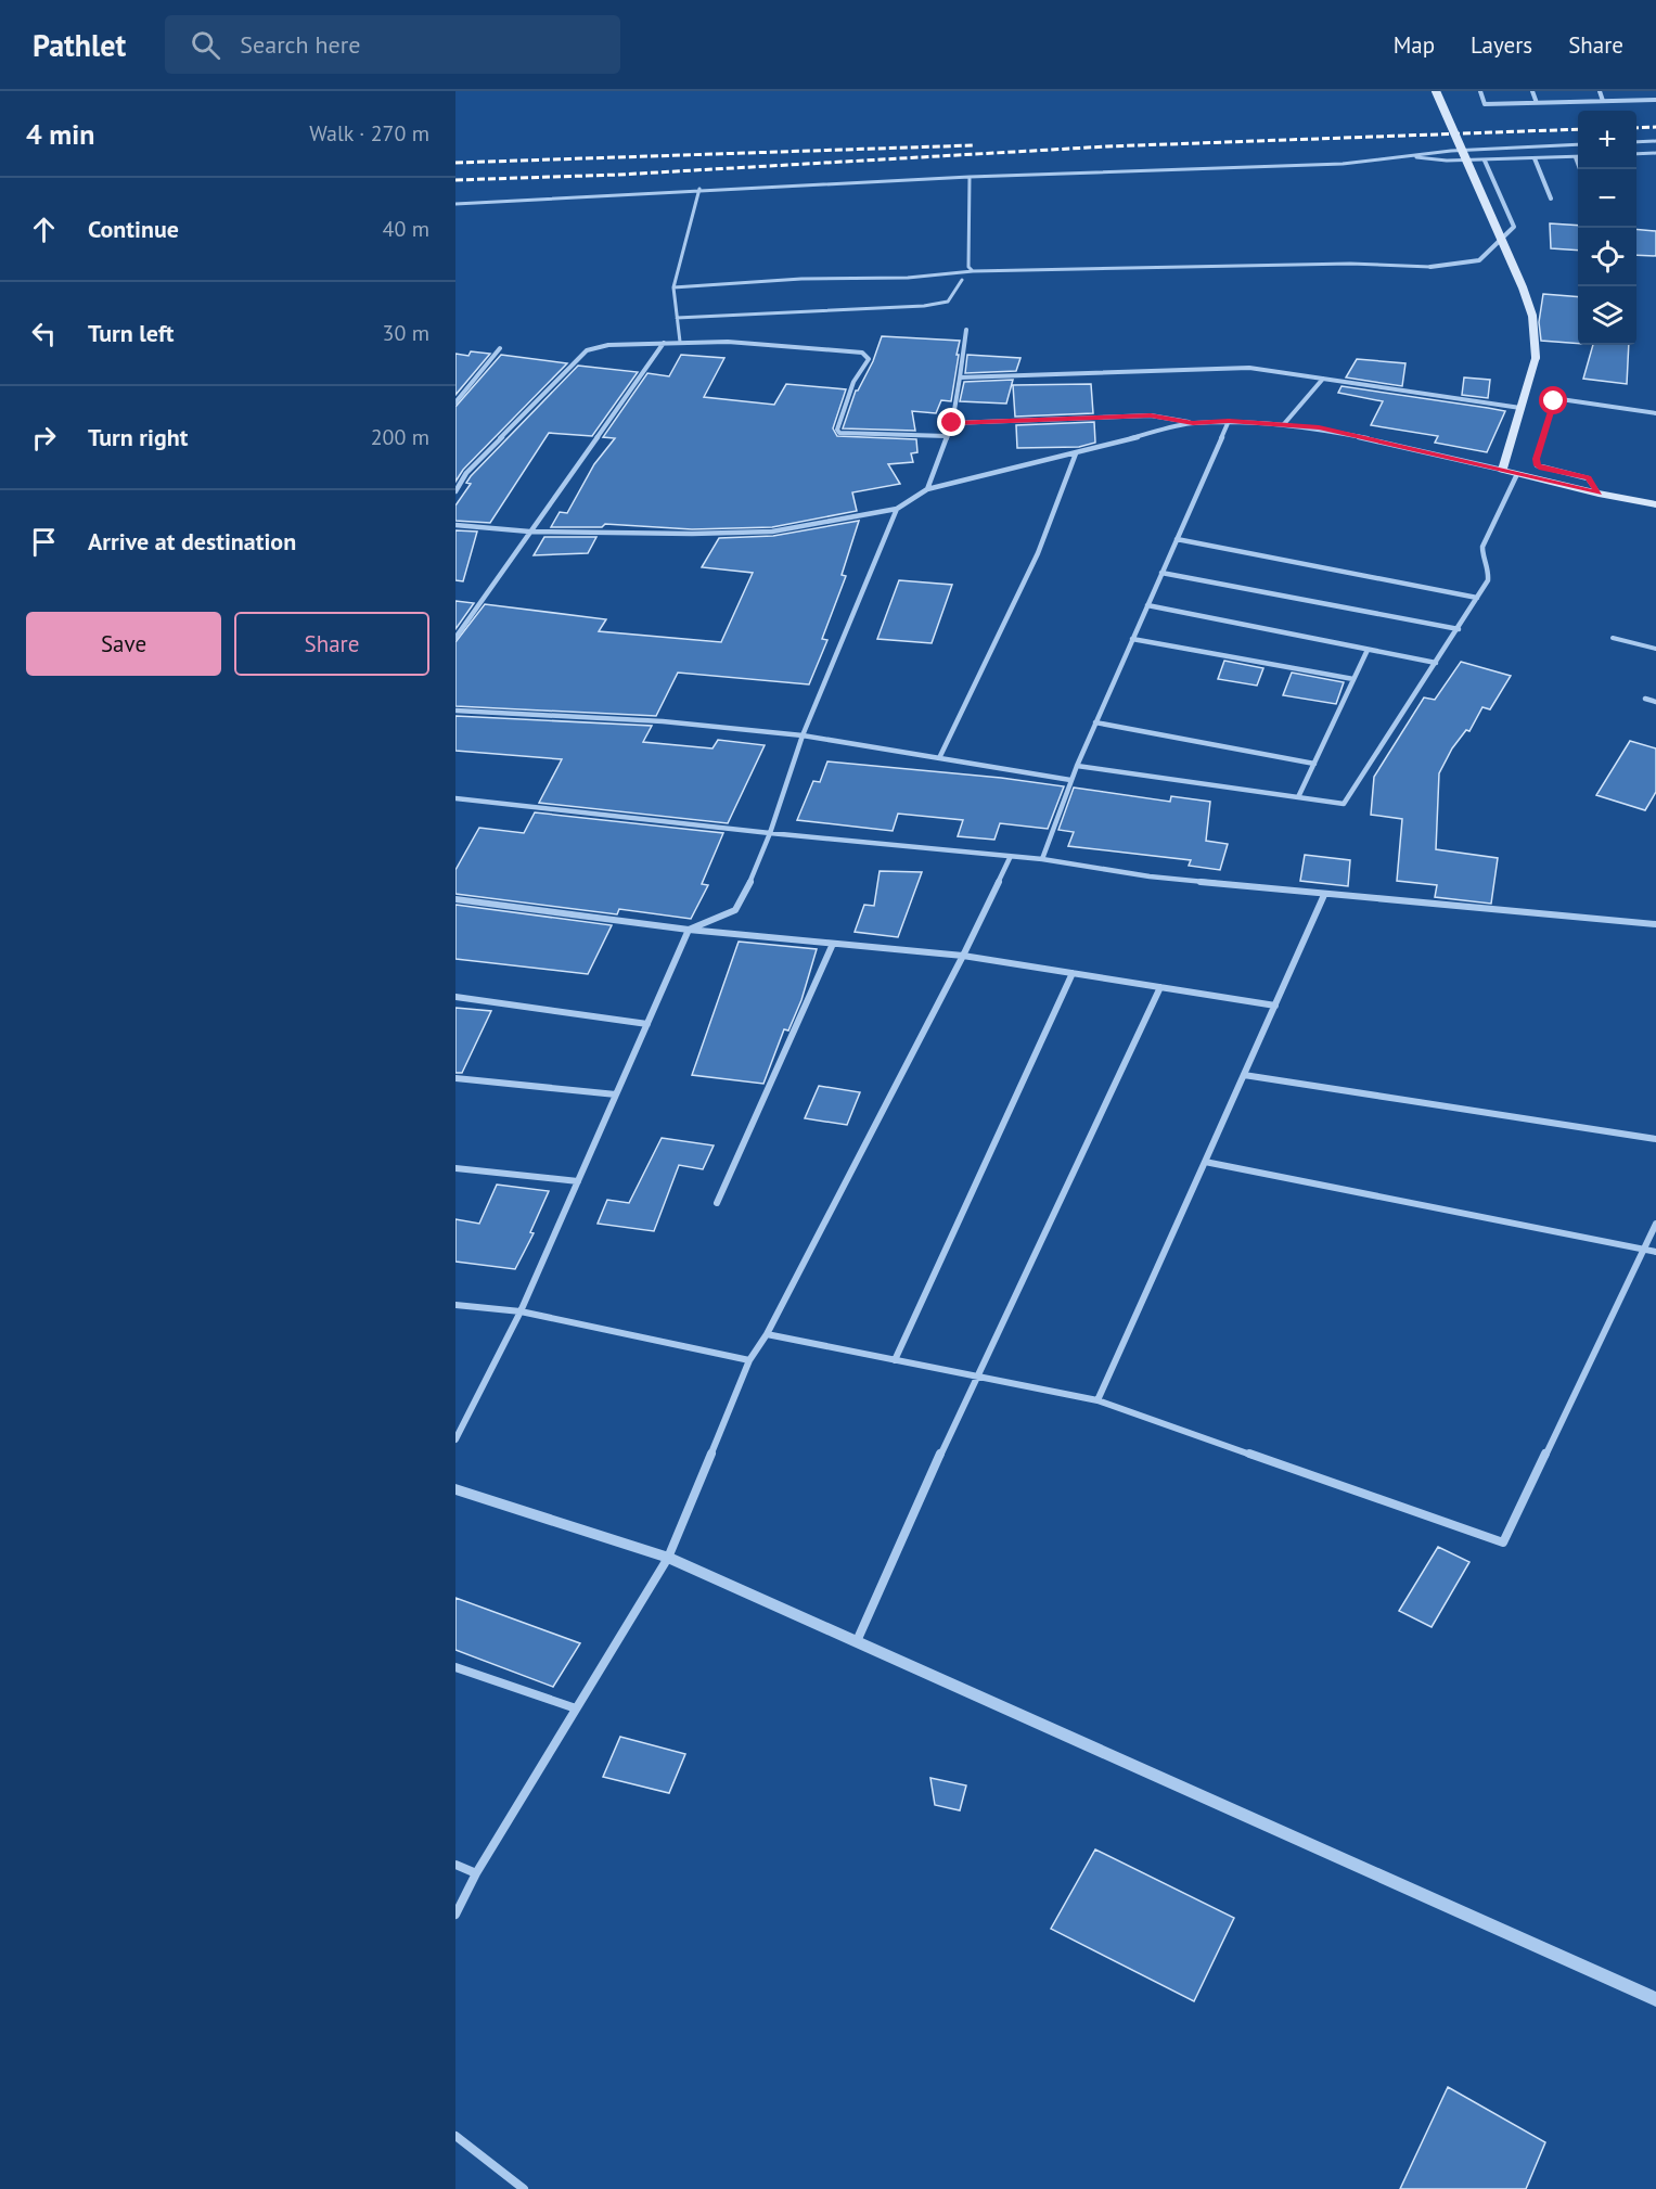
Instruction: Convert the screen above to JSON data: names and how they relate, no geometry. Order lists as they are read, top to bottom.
{
  "page": {
    "header": "Pathlet",
    "search": "Search here",
    "nav": ["Map", "Layers", "Share"],
    "heading": ["4 min", "Walk · 270 m"],
    "map_buttons": ["+", "−"],
    "list": [
      ["Continue", "40 m"],
      ["Turn left", "30 m"],
      ["Turn right", "200 m"],
      "Arrive at destination"
    ],
    "buttons": ["Save", "Share"]
  }
}
